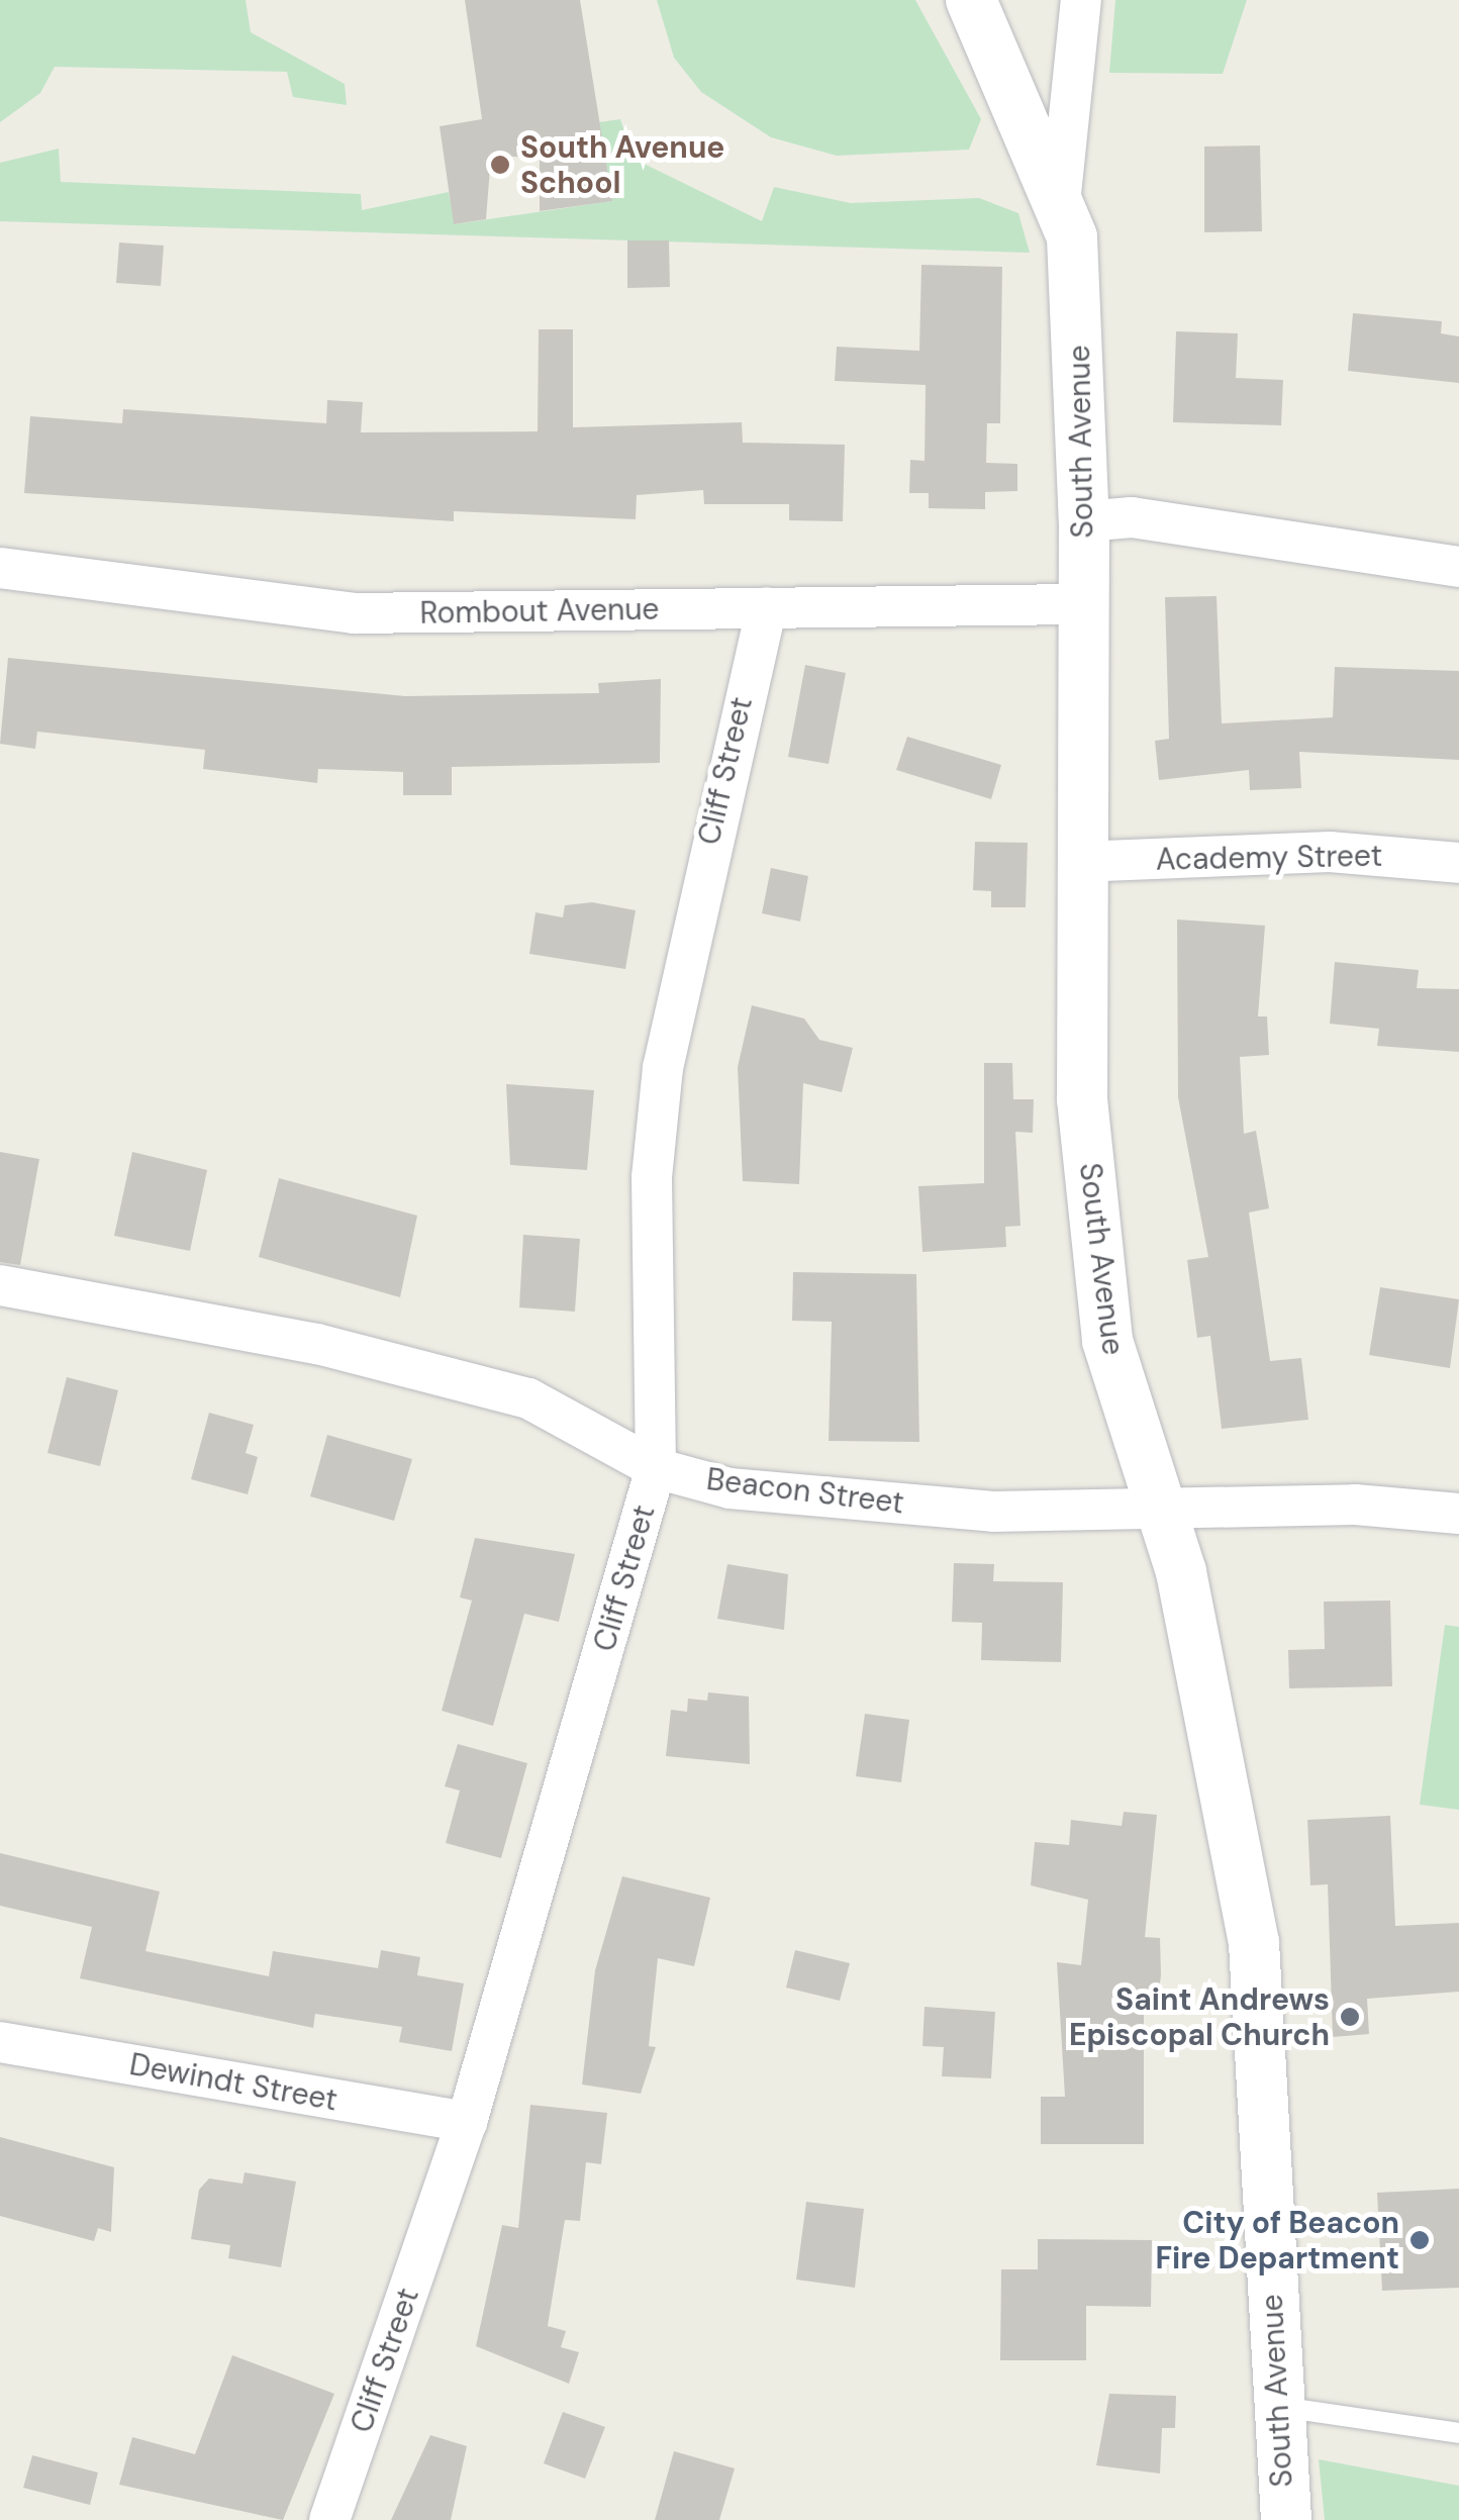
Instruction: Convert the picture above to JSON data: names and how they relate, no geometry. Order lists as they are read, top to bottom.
{
  "streets": {
    "street": [
      "South Avenue",
      "Rombout Avenue",
      "Cliff Street",
      "Academy Street",
      "Beacon Street",
      "Dewindt Street"
    ]
  },
  "crossings": [
    ["South Avenue", "Rombout Avenue"],
    ["South Avenue", "Academy Street"],
    ["South Avenue", "Beacon Street"],
    ["Rombout Avenue", "Cliff Street"],
    ["Cliff Street", "Beacon Street"],
    ["Cliff Street", "Dewindt Street"]
  ],
  "places": ["South Avenue School", "Saint Andrews Episcopal Church", "City of Beacon Fire Department"]
}
